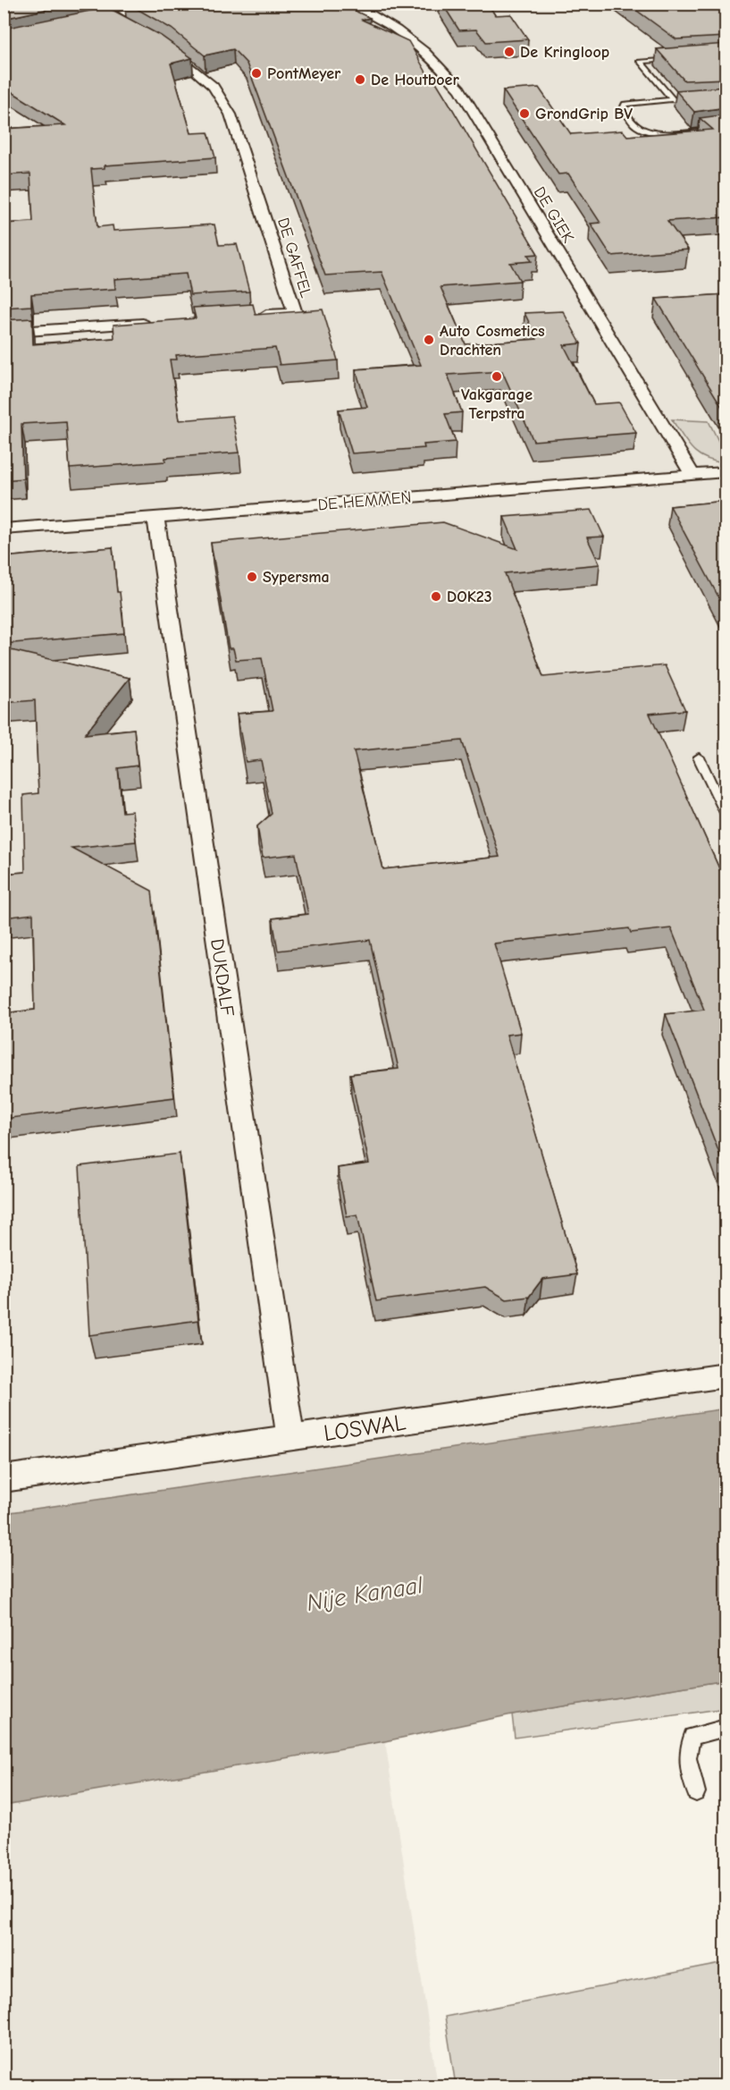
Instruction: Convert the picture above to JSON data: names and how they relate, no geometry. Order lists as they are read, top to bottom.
{
  "streets": {
    "street": [
      "DE GIEK",
      "DE GAFFEL",
      "DE HEMMEN",
      "DUKDALF",
      "LOSWAL"
    ]
  },
  "crossings": [
    ["DE GIEK", "DE HEMMEN"],
    ["DE HEMMEN", "DUKDALF"],
    ["DUKDALF", "LOSWAL"]
  ],
  "water": ["Nije Kanaal"],
  "places": [
    "De Kringloop",
    "PontMeyer",
    "De Houtboer",
    "GrondGrip BV",
    "Auto Cosmetics Drachten",
    "Vakgarage Terpstra",
    "Sypersma",
    "DOK23"
  ]
}
